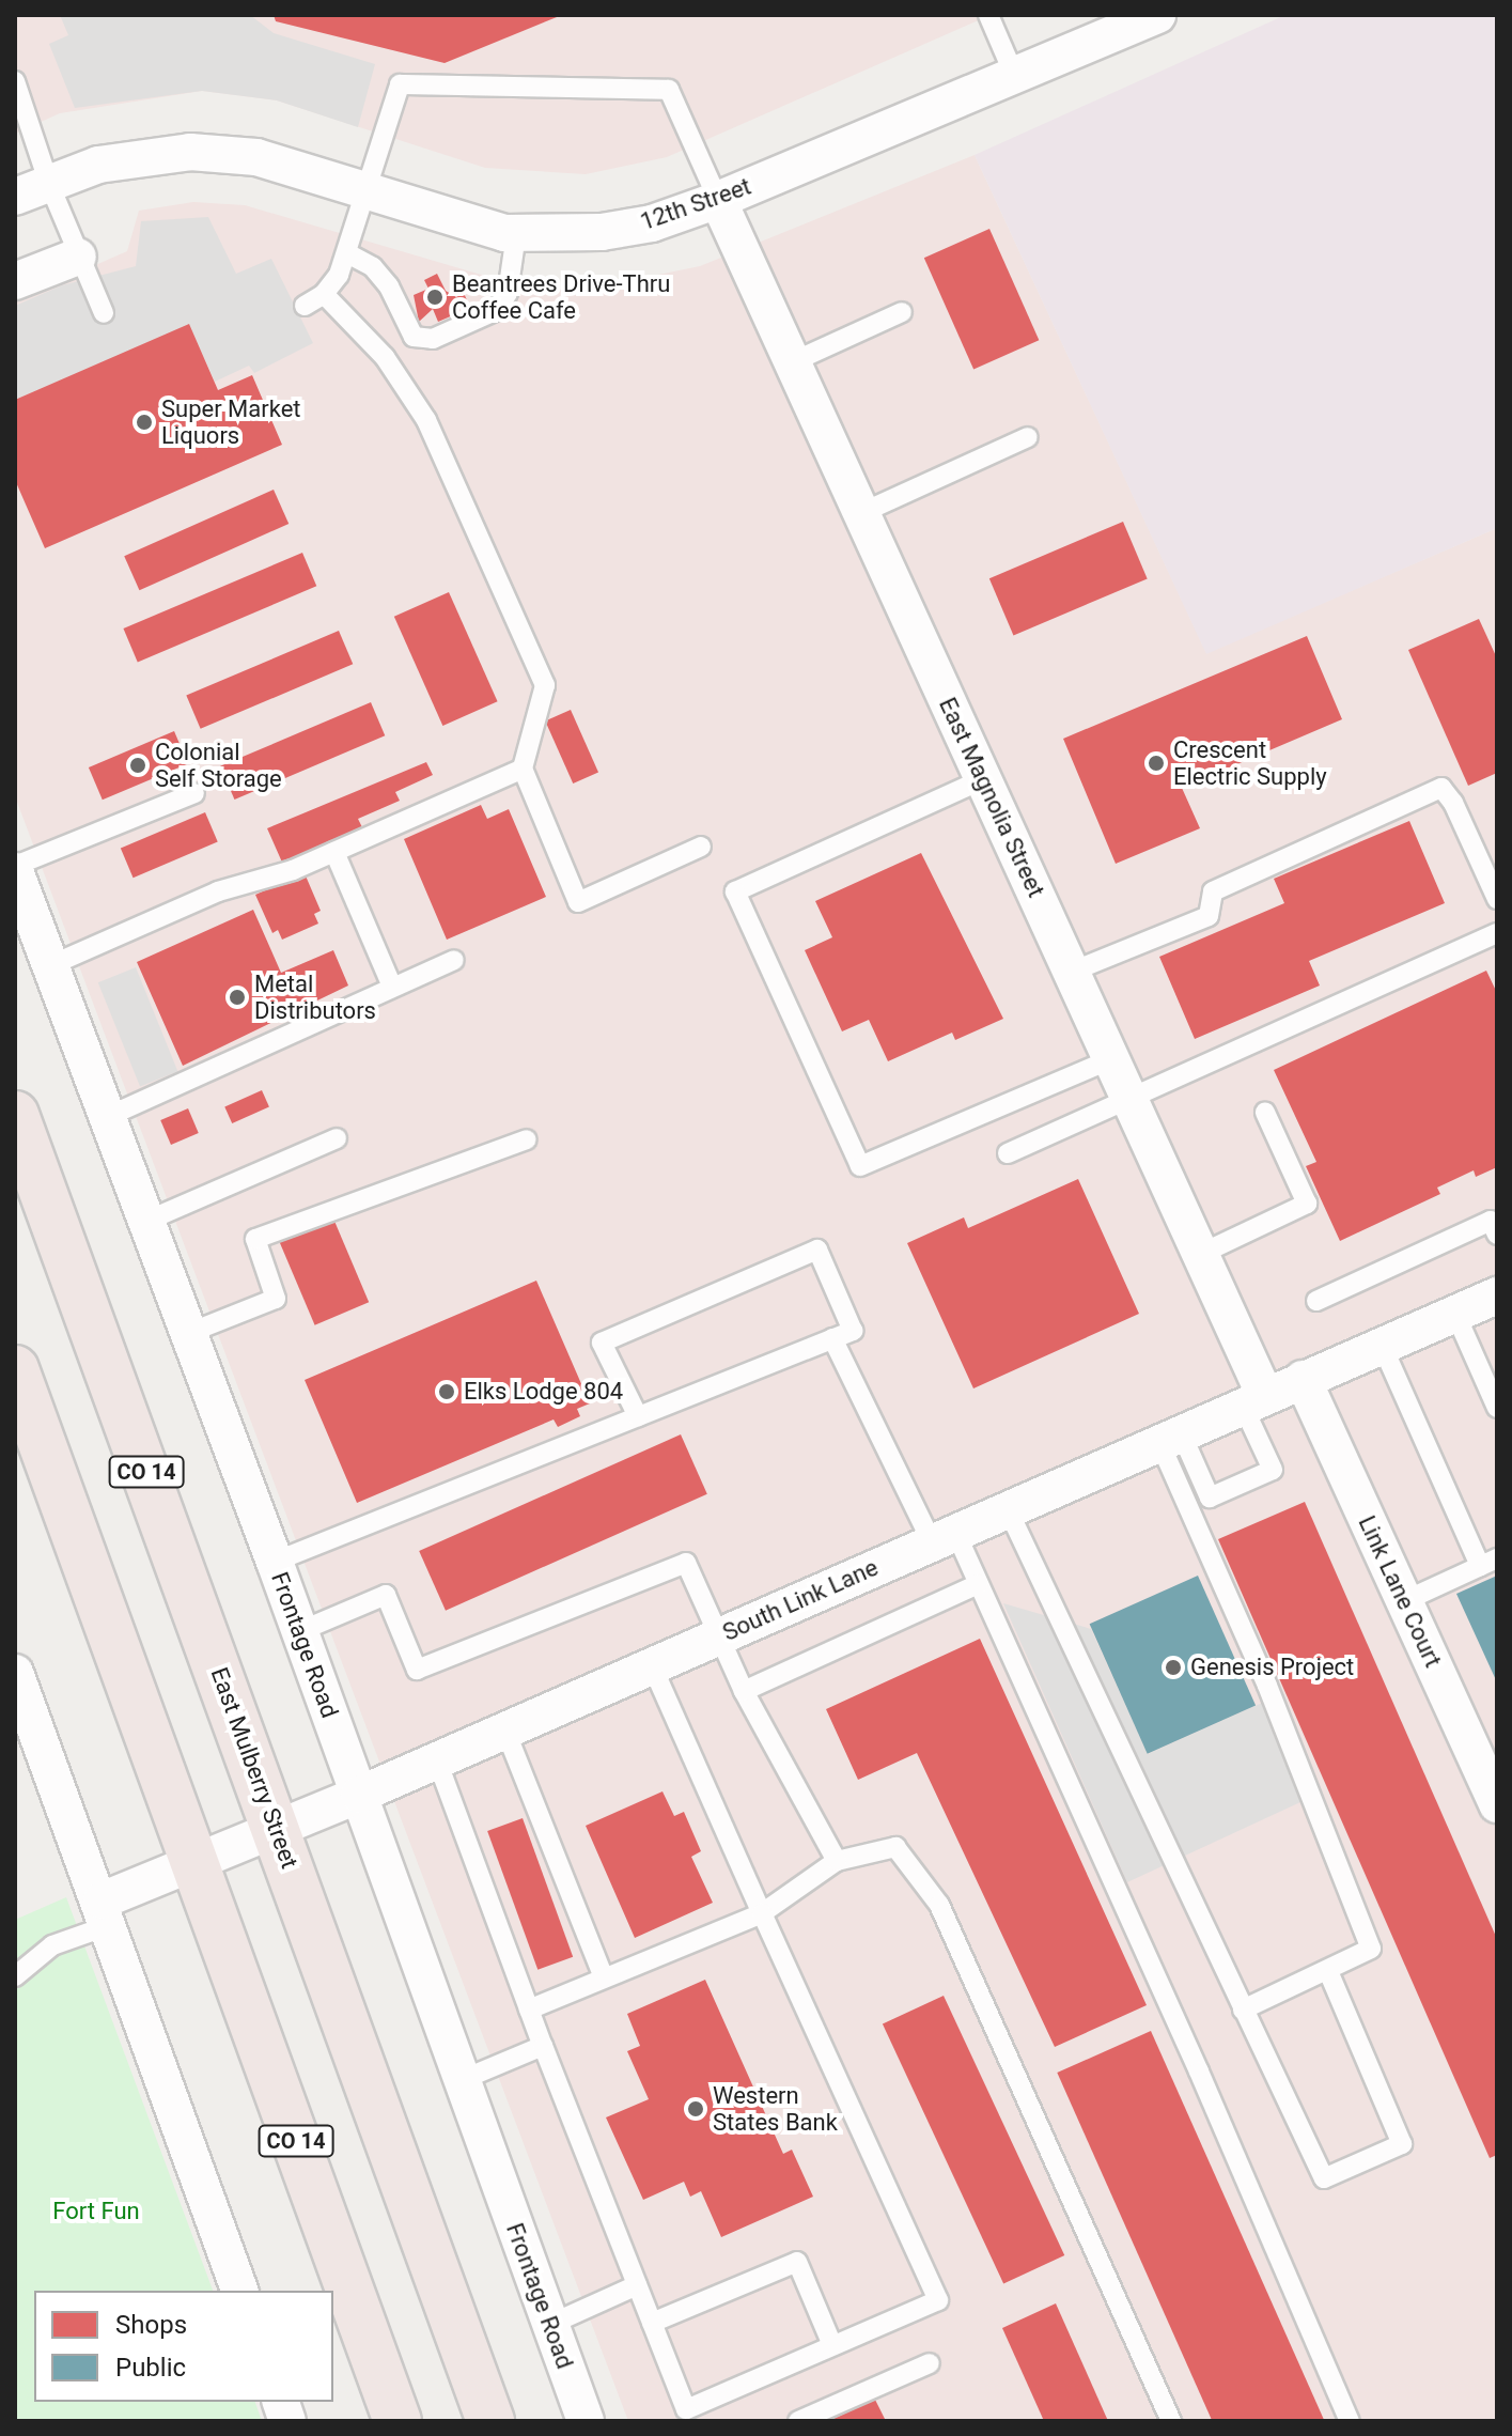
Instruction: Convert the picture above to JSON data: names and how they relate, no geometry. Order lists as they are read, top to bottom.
{
  "streets": {
    "highway": ["CO 14", "East Mulberry Street"],
    "street": [
      "12th Street",
      "East Magnolia Street",
      "Link Lane Court",
      "South Link Lane",
      "Frontage Road"
    ]
  },
  "crossings": [
    ["12th Street", "East Magnolia Street"],
    ["East Magnolia Street", "South Link Lane"],
    ["CO 14", "South Link Lane"],
    ["Link Lane Court", "South Link Lane"],
    ["South Link Lane", "Frontage Road"],
    ["South Link Lane", "East Mulberry Street"]
  ],
  "parks": ["Fort Fun"],
  "places": [
    "Beantrees Drive-Thru Coffee Cafe",
    "Super Market Liquors",
    "Crescent Electric Supply",
    "Colonial Self Storage",
    "Metal Distributors",
    "Elks Lodge 804",
    "Genesis Project",
    "Western States Bank"
  ],
  "legend": ["Shops", "Public"]
}
